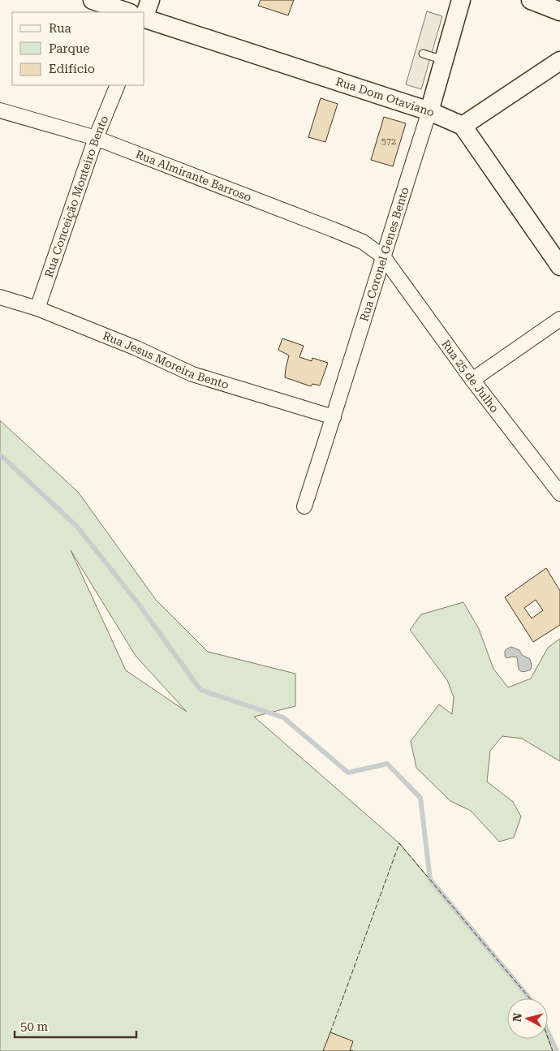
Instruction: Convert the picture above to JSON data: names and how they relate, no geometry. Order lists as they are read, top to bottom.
{
  "streets": {
    "street": [
      "Rua Dom Otaviano",
      "Rua Almirante Barroso",
      "Rua Conceição Monteiro Bento",
      "Rua Coronel Genes Bento",
      "Rua Jesus Moreira Bento",
      "Rua 25 de Julho"
    ]
  },
  "crossings": [
    ["Rua Dom Otaviano", "Rua Coronel Genes Bento"],
    ["Rua Almirante Barroso", "Rua Conceição Monteiro Bento"],
    ["Rua Almirante Barroso", "Rua Coronel Genes Bento"],
    ["Rua Almirante Barroso", "Rua 25 de Julho"],
    ["Rua Conceição Monteiro Bento", "Rua Jesus Moreira Bento"],
    ["Rua Coronel Genes Bento", "Rua Jesus Moreira Bento"],
    ["Rua Coronel Genes Bento", "Rua 25 de Julho"]
  ],
  "house_numbers": ["572"],
  "legend": ["Rua", "Parque", "Edifício"],
  "scale_bar": "50 m",
  "north": "left"
}
